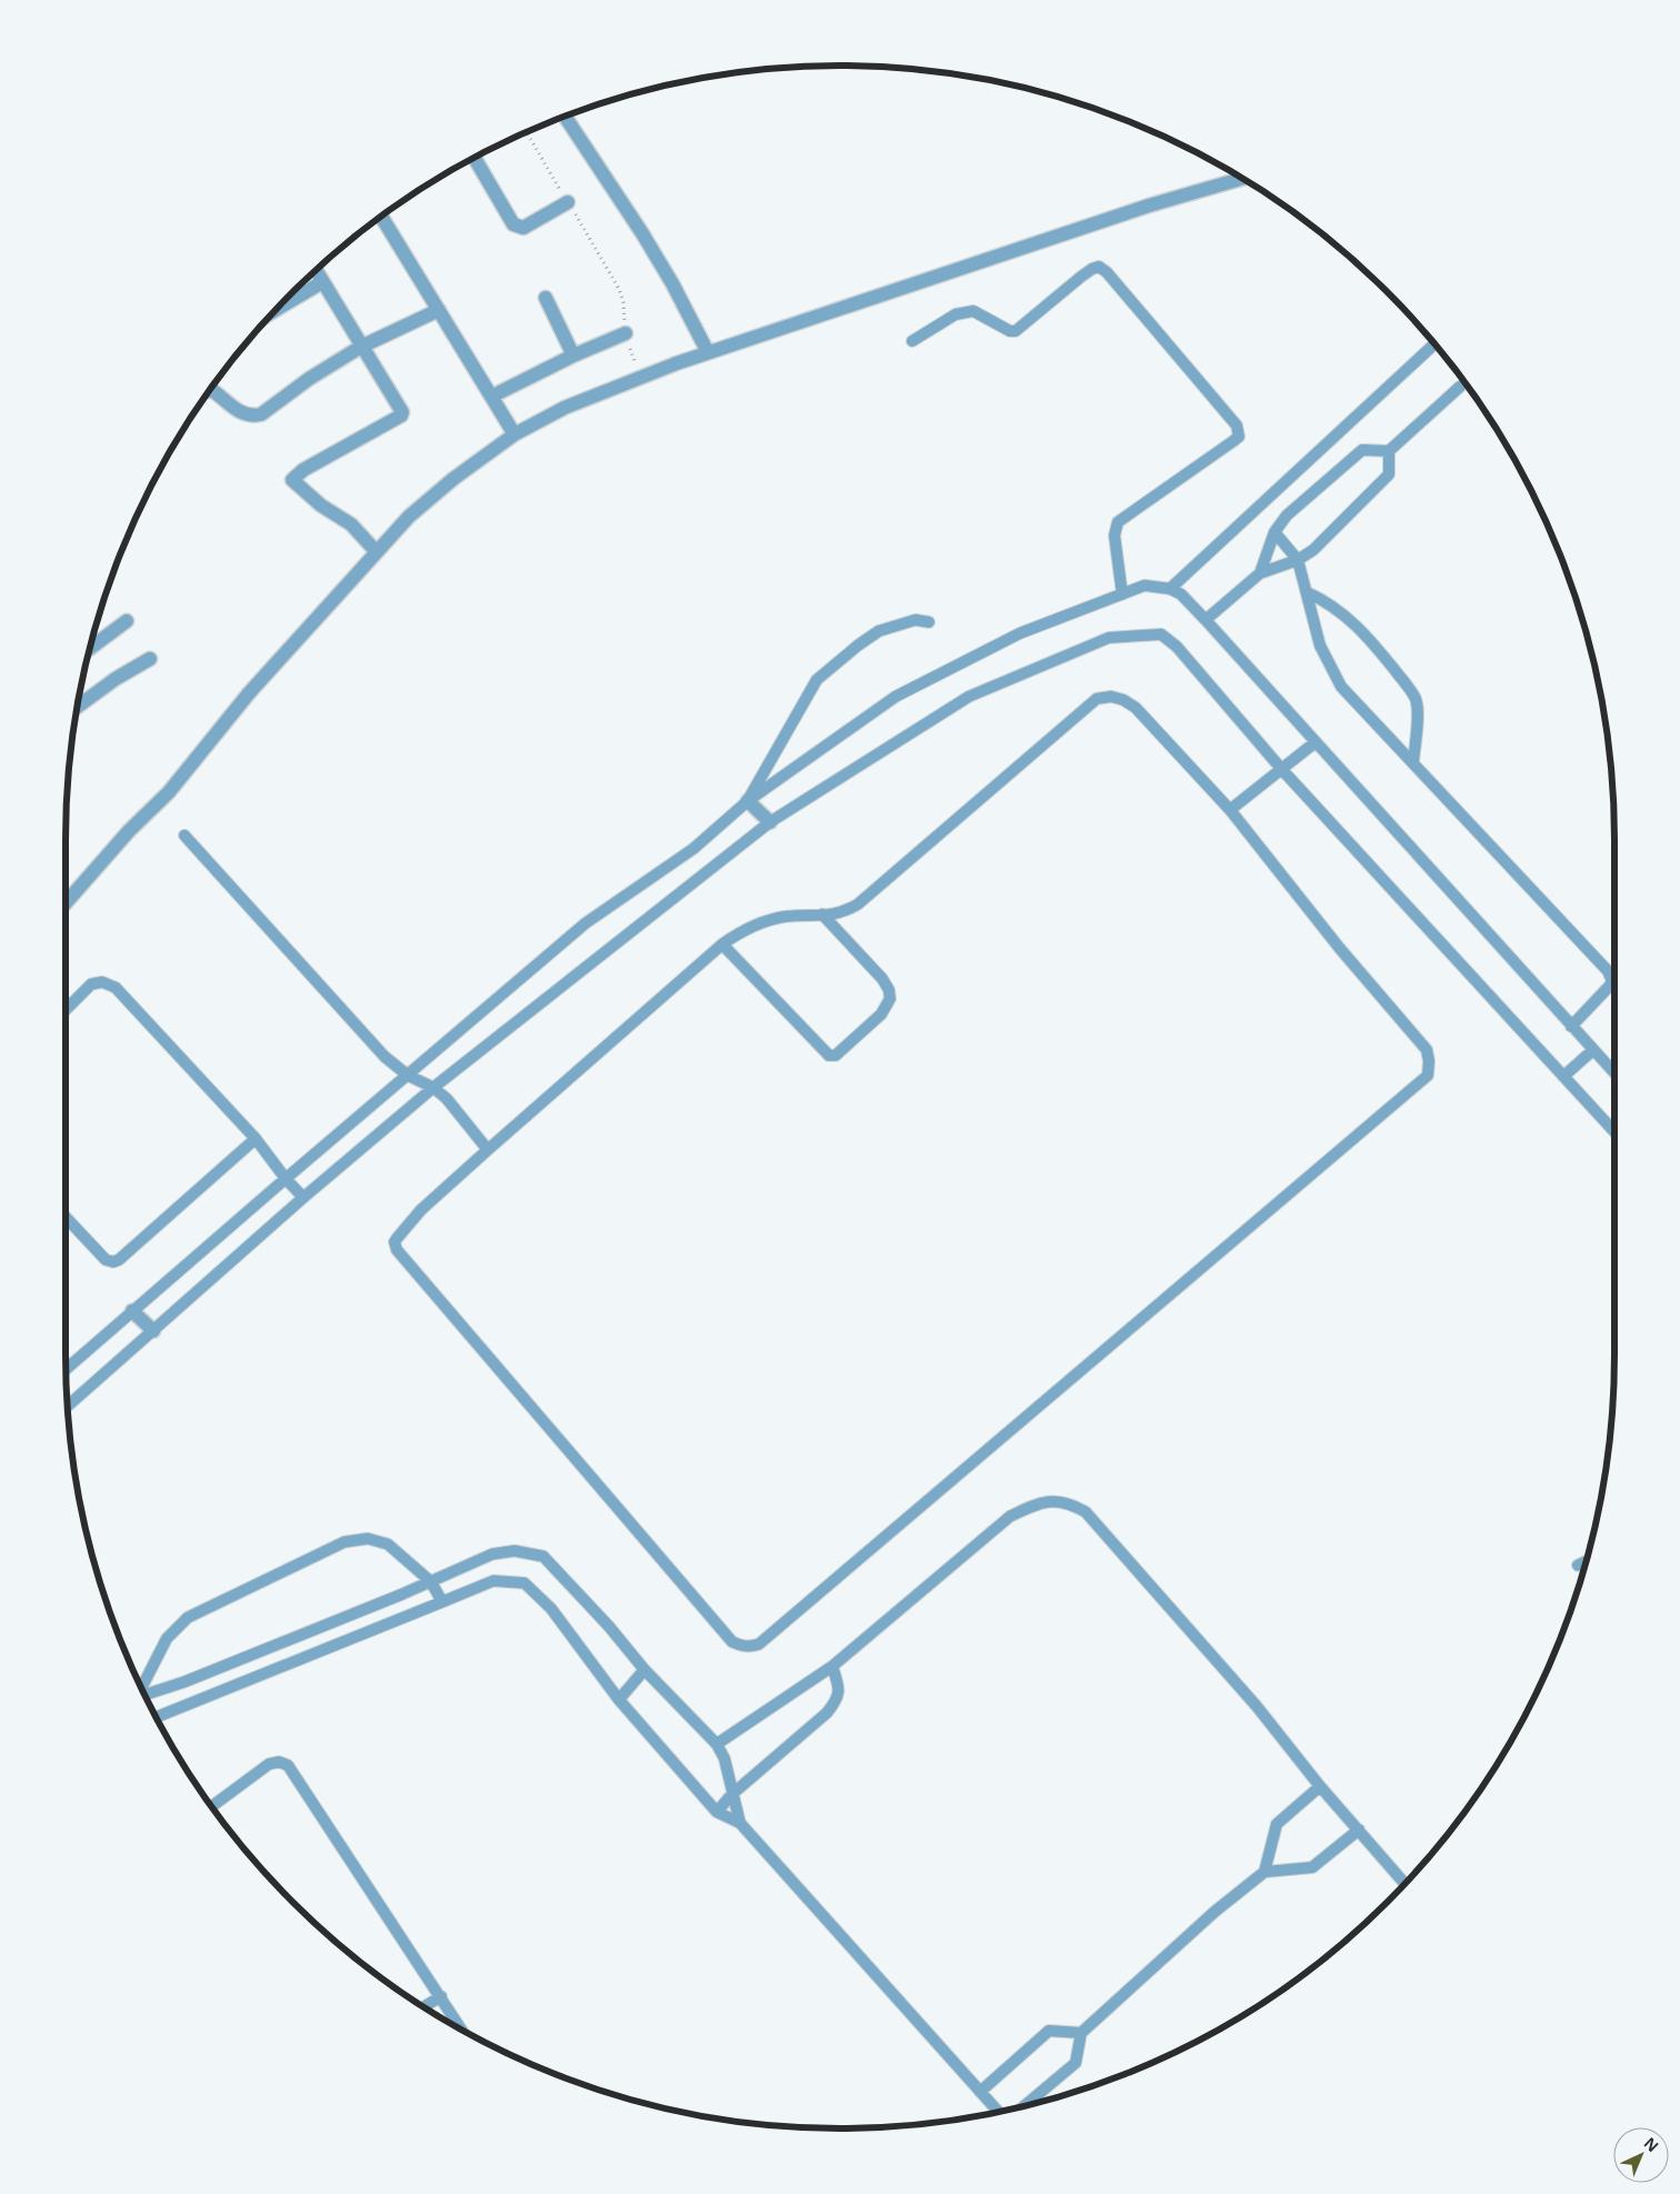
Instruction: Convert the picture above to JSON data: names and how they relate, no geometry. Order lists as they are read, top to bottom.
{
  "north": "top right"
}
